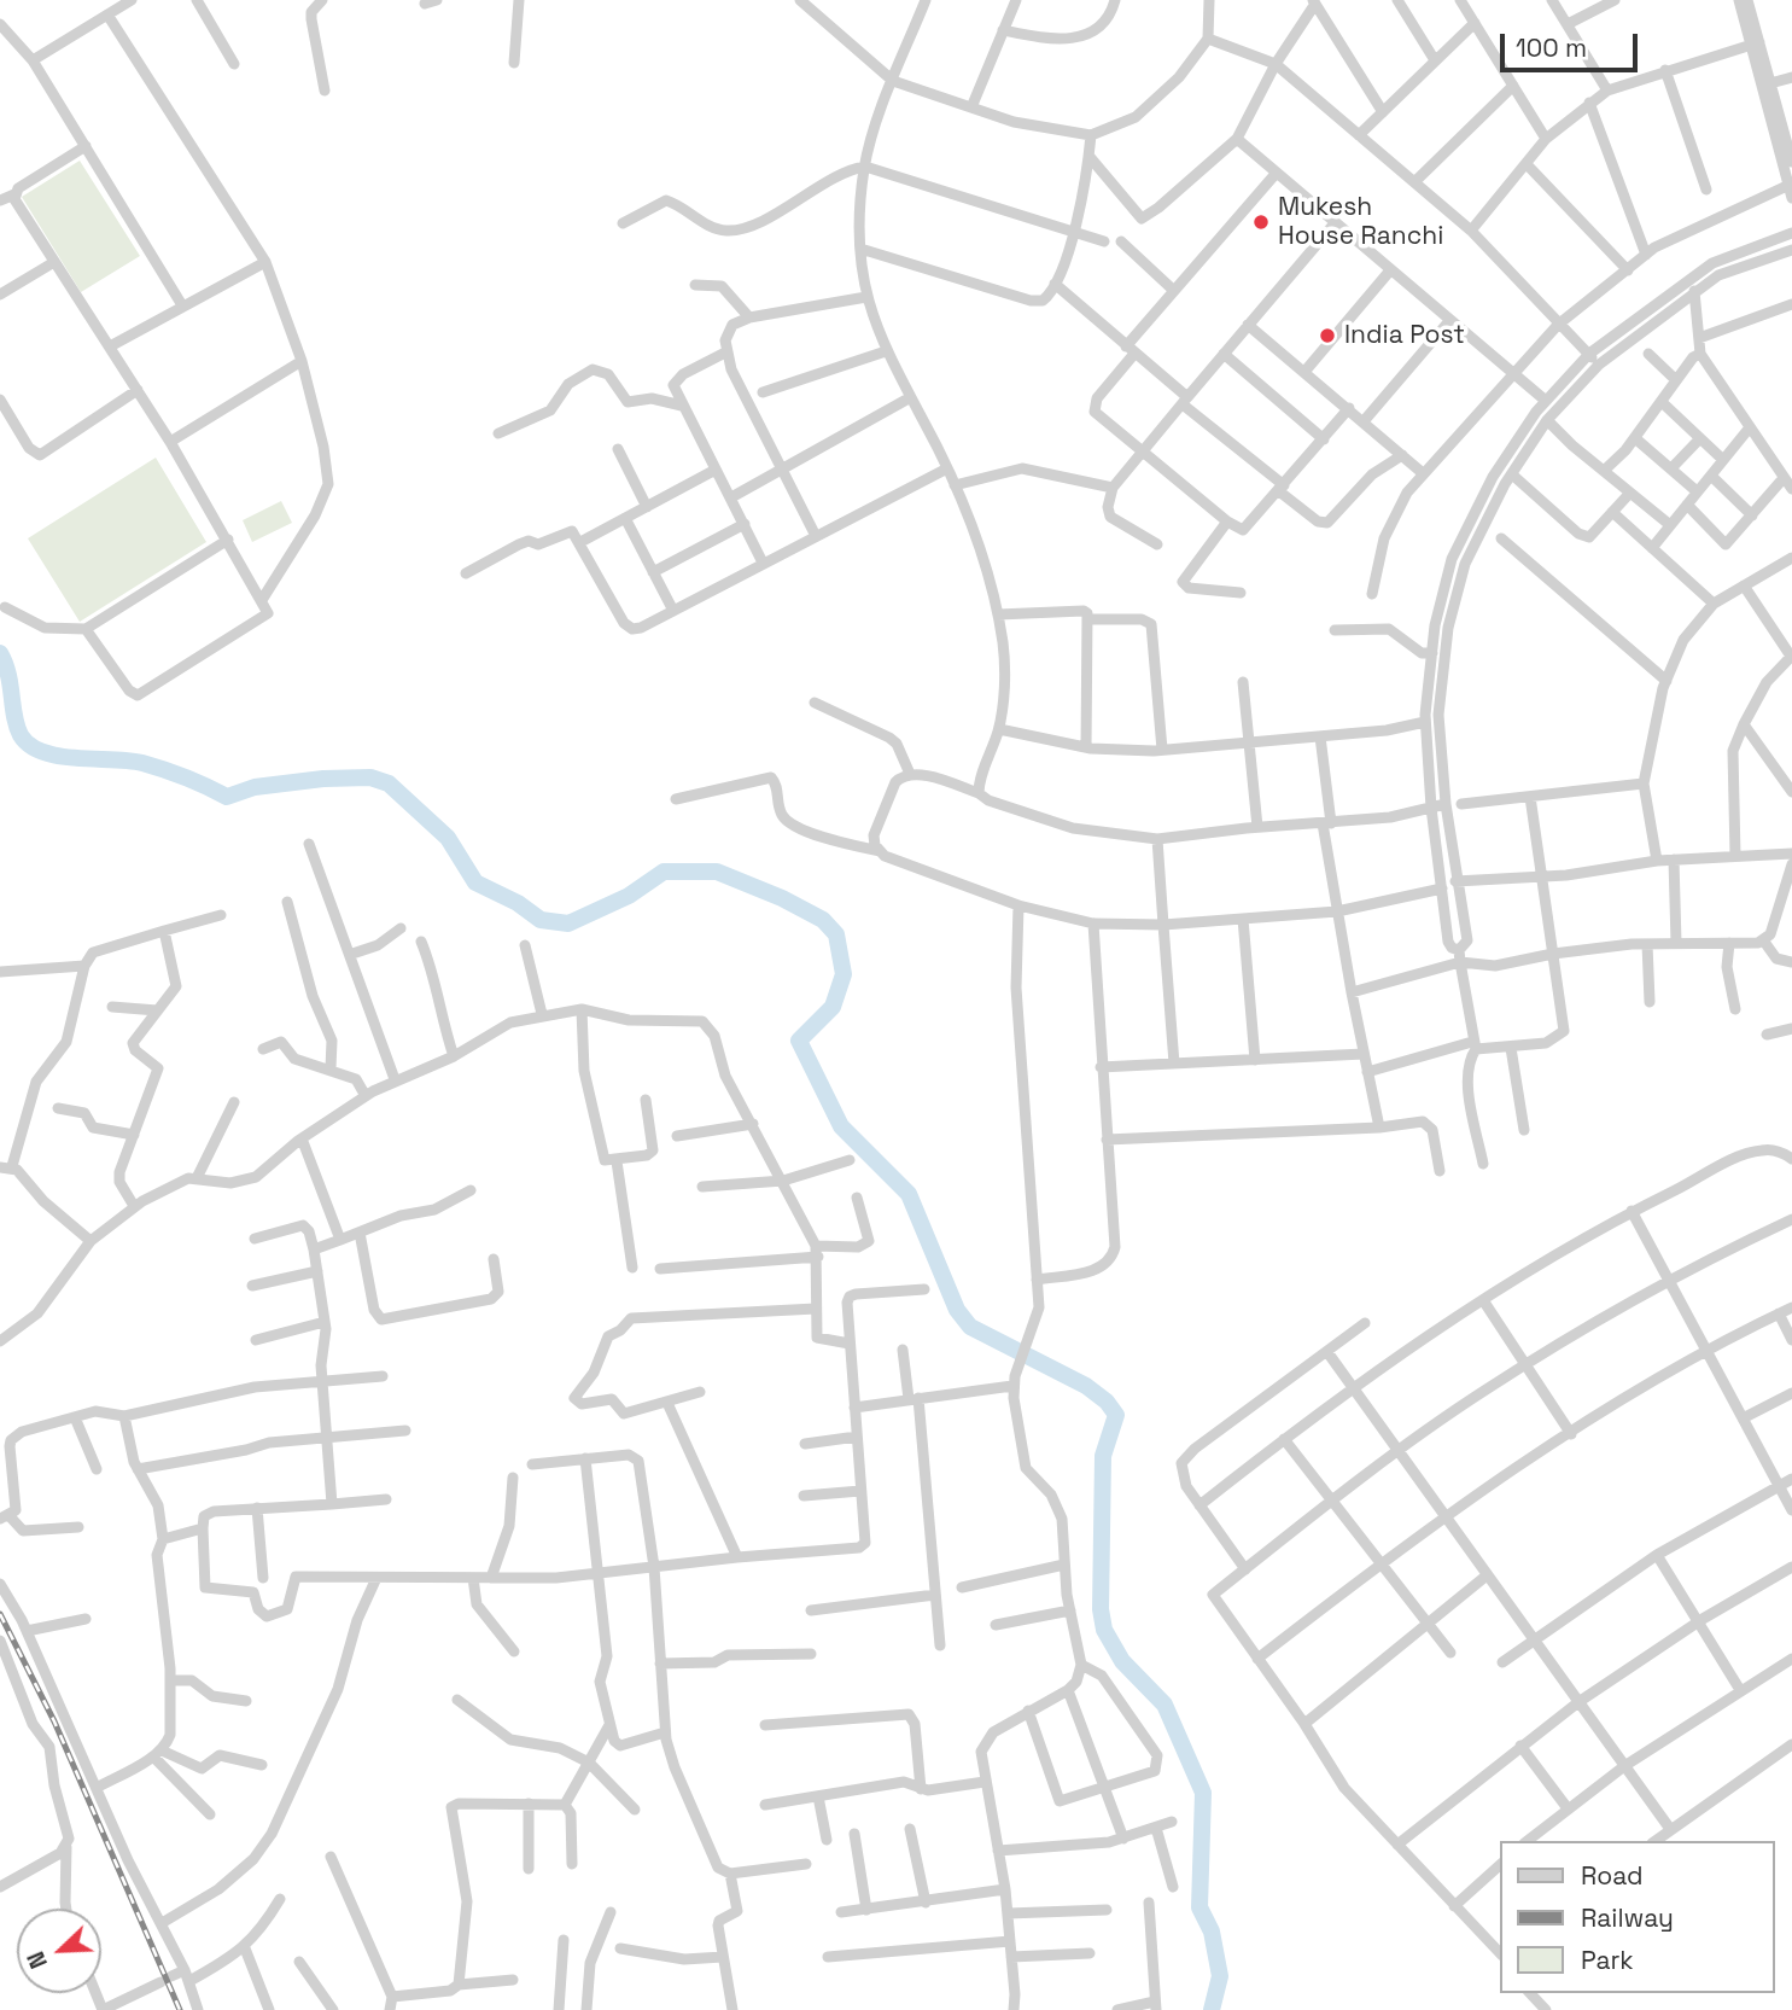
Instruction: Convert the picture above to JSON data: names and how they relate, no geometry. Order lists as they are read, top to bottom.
{
  "places": ["Mukesh House Ranchi", "India Post"],
  "legend": ["Road", "Railway", "Park"],
  "scale_bar": "100 m",
  "north": "bottom left"
}
